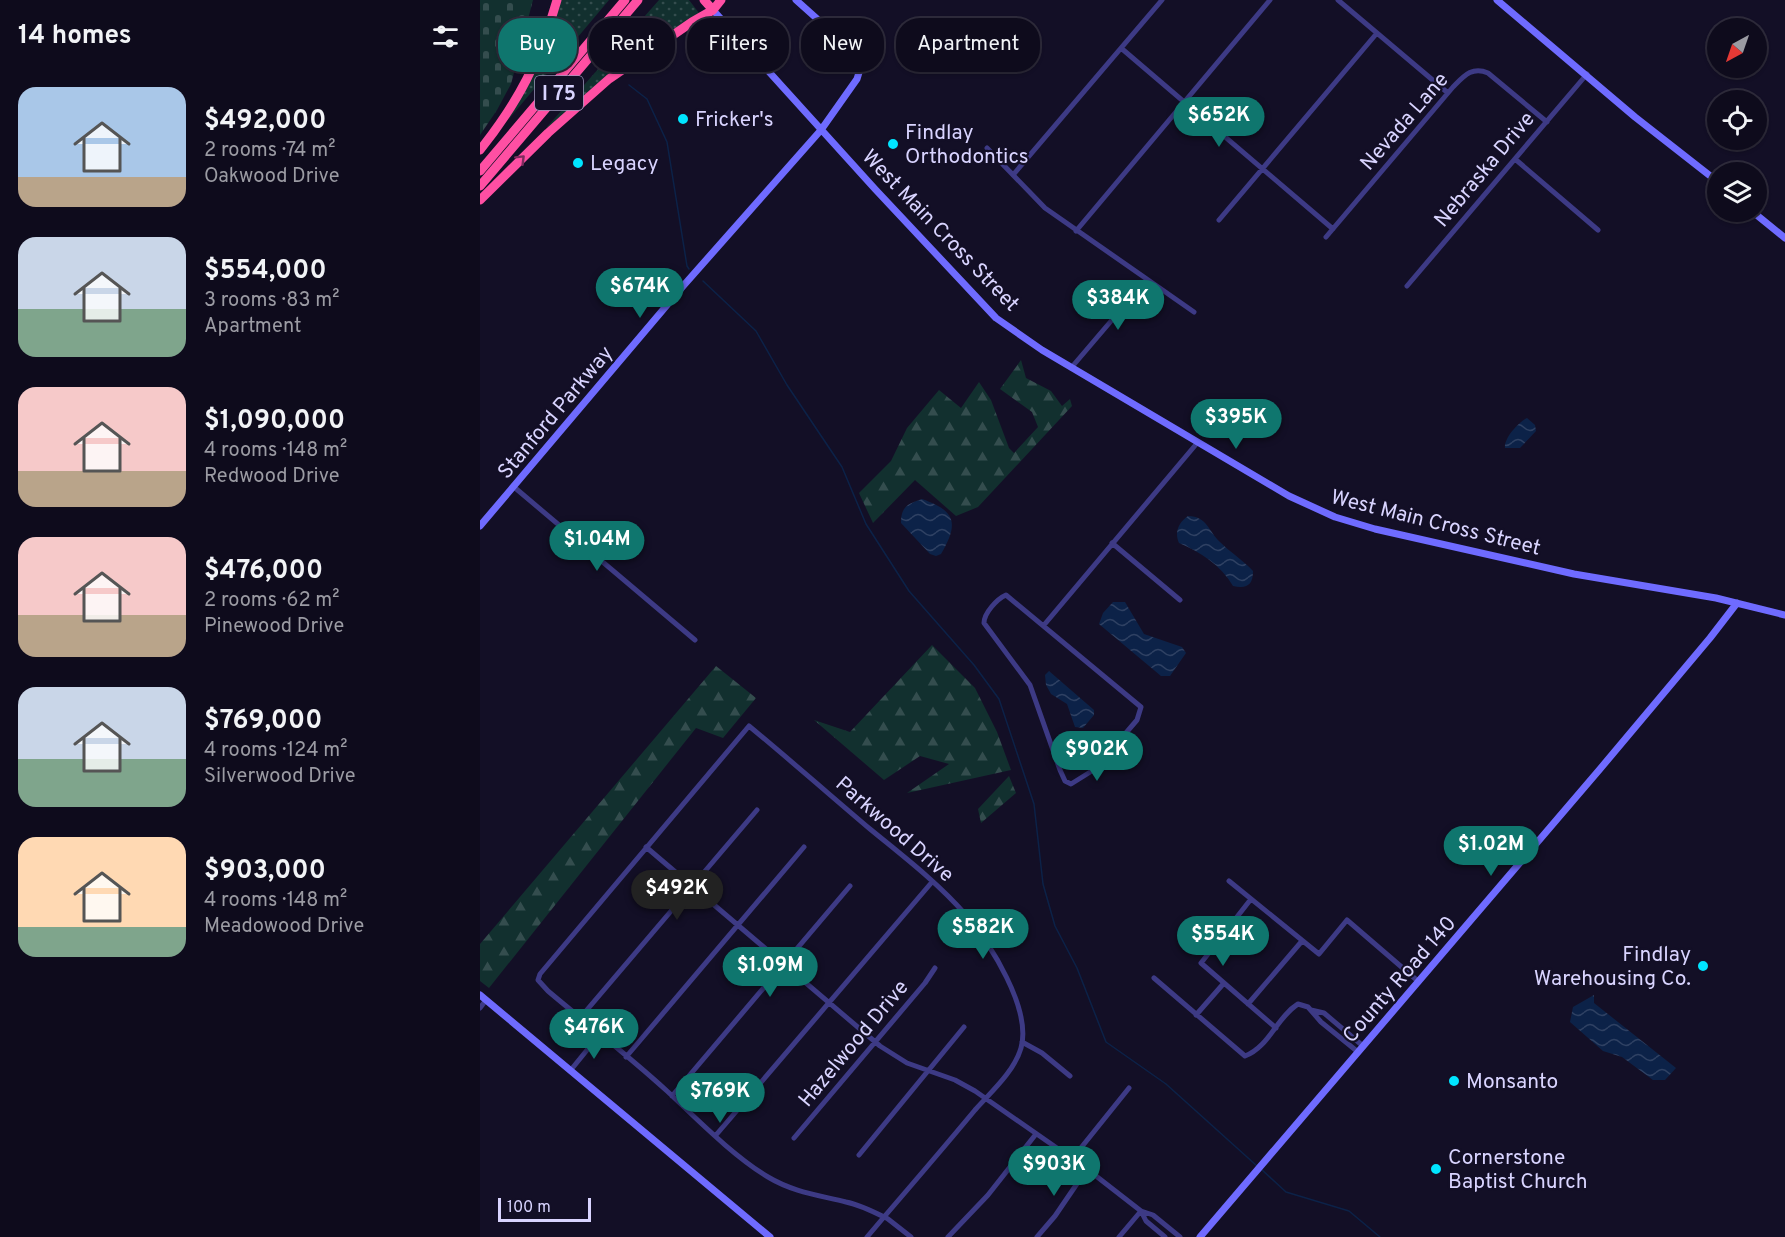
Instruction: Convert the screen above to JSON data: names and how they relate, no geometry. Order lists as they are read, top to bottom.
{
  "streets": {
    "highway": ["I 75", "West Main Cross Street"],
    "street": [
      "Nevada Lane",
      "Nebraska Drive",
      "Stanford Parkway",
      "Parkwood Drive",
      "County Road 140",
      "Hazelwood Drive"
    ]
  },
  "crossings": [
    ["Nevada Lane", "Nebraska Drive"],
    ["West Main Cross Street", "Stanford Parkway"],
    ["West Main Cross Street", "County Road 140"]
  ],
  "places": [
    "Fricker's",
    "Findlay Orthodontics",
    "Legacy",
    "Findlay Warehousing Co.",
    "Monsanto",
    "Cornerstone Baptist Church"
  ],
  "scale_bar": "100 m",
  "north": "bottom left",
  "page": {
    "heading": "14 homes",
    "chip": [
      "Buy",
      "Rent",
      "Filters",
      "New",
      "Apartment"
    ],
    "list": [
      {
        "name": "$492,000",
        "note": "2 rooms · 74 m² · Oakwood Drive"
      },
      {
        "name": "$554,000",
        "note": "3 rooms · 83 m² · Apartment"
      },
      {
        "name": "$1,090,000",
        "note": "4 rooms · 148 m² · Redwood Drive"
      },
      {
        "name": "$476,000",
        "note": "2 rooms · 62 m² · Pinewood Drive"
      },
      {
        "name": "$769,000",
        "note": "4 rooms · 124 m² · Silverwood Drive"
      },
      {
        "name": "$903,000",
        "note": "4 rooms · 148 m² · Meadowood Drive"
      }
    ],
    "price": [
      "$652K",
      "$674K",
      "$384K",
      "$395K",
      "$1.04M",
      "$902K",
      "$1.02M",
      "$492K",
      "$582K",
      "$554K",
      "$1.09M",
      "$476K",
      "$769K",
      "$903K"
    ],
    "scale": "100 m"
  }
}
